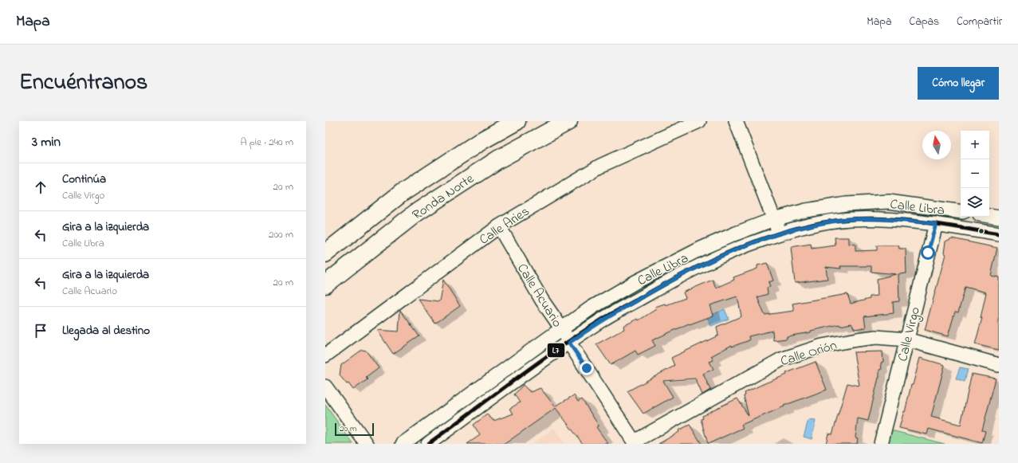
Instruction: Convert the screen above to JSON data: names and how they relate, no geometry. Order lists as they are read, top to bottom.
{
  "streets": {
    "highway": ["Ronda Norte"],
    "street": [
      "Calle Libra",
      "Calle Aries",
      "Calle Acuario",
      "Calle Virgo",
      "Calle Orión"
    ]
  },
  "crossings": [
    ["Calle Libra", "Calle Acuario"],
    ["Calle Libra", "Calle Virgo"],
    ["Calle Aries", "Calle Acuario"],
    ["Calle Acuario", "Calle Orión"],
    ["Calle Virgo", "Calle Orión"]
  ],
  "lines": ["transit line L7"],
  "scale_bar": "20 m",
  "north": "top",
  "page": {
    "header": "Mapa",
    "nav": ["Mapa", "Capas", "Compartir"],
    "title": "Encuéntranos",
    "buttons": "Cómo llegar",
    "heading": ["3 min", "A pie · 240 m"],
    "map_buttons": ["+", "−"],
    "list": [
      ["Continúa", "Calle Virgo", "20 m"],
      ["Gira a la izquierda", "Calle Libra", "200 m"],
      ["Gira a la izquierda", "Calle Acuario", "20 m"],
      "Llegada al destino"
    ],
    "scale": "20 m"
  }
}
